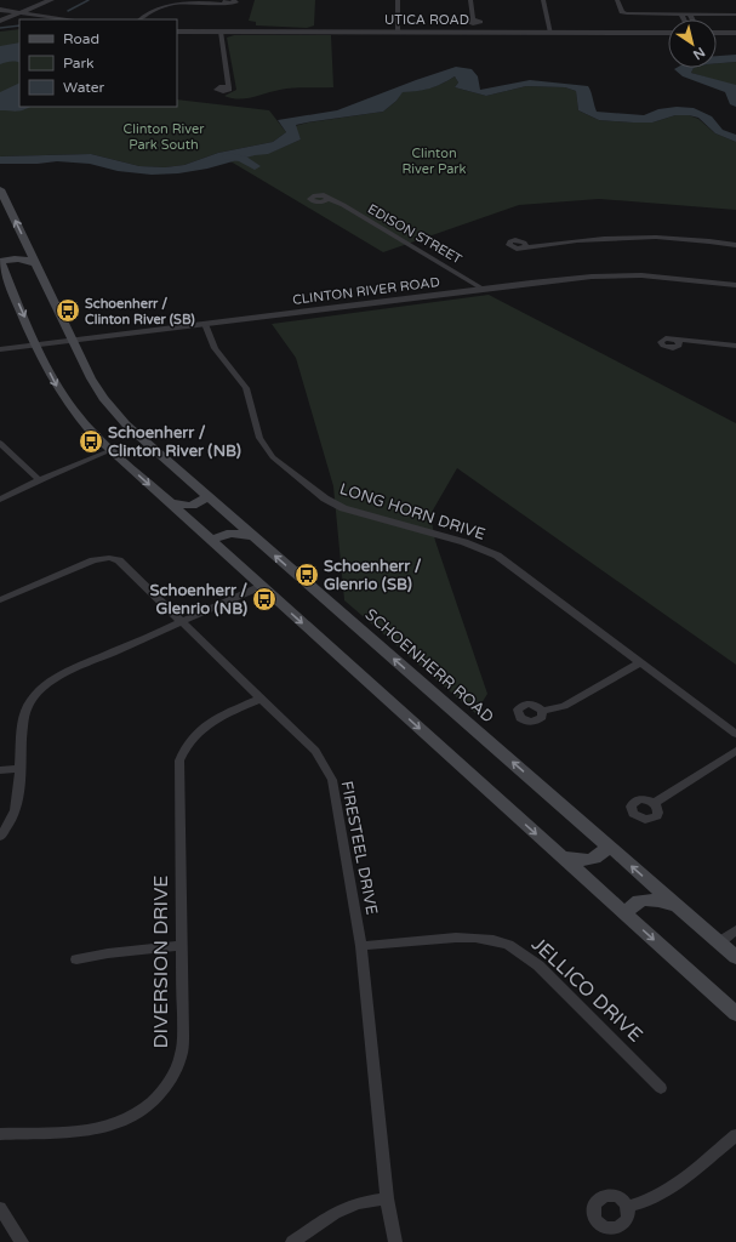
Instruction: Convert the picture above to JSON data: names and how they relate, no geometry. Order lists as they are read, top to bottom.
{
  "streets": {
    "main road": ["SCHOENHERR ROAD"],
    "street": [
      "UTICA ROAD",
      "EDISON STREET",
      "CLINTON RIVER ROAD",
      "LONG HORN DRIVE",
      "FIRESTEEL DRIVE",
      "DIVERSION DRIVE",
      "JELLICO DRIVE"
    ]
  },
  "crossings": [
    ["EDISON STREET", "CLINTON RIVER ROAD"],
    ["CLINTON RIVER ROAD", "LONG HORN DRIVE"],
    ["CLINTON RIVER ROAD", "SCHOENHERR ROAD"],
    ["FIRESTEEL DRIVE", "DIVERSION DRIVE"],
    ["FIRESTEEL DRIVE", "JELLICO DRIVE"]
  ],
  "parks": ["Clinton River Park South", "Clinton River Park"],
  "places": {
    "bus stop": [
      "Schoenherr / Clinton River (SB)",
      "Schoenherr / Clinton River (NB)",
      "Schoenherr / Glenrio (SB)",
      "Schoenherr / Glenrio (NB)"
    ]
  },
  "legend": ["Road", "Park", "Water"],
  "north": "bottom right"
}
